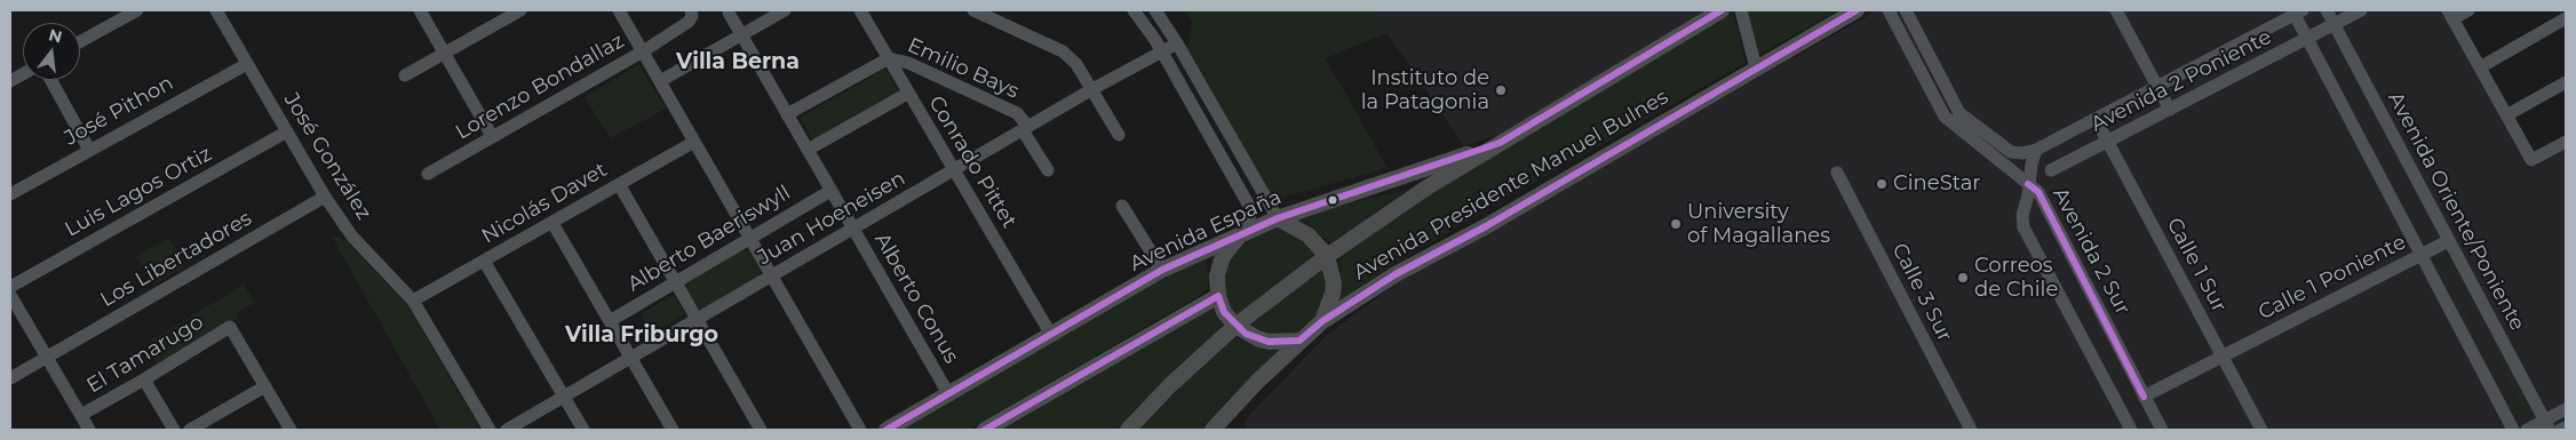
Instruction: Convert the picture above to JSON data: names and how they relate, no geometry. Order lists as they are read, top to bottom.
{
  "streets": {
    "main road": ["Avenida Presidente Manuel Bulnes", "Avenida España"],
    "street": [
      "Emilio Bays",
      "Avenida 2 Poniente",
      "Lorenzo Bondallaz",
      "José Pithon",
      "José González",
      "Conrado Pittet",
      "Luis Lagos Ortiz",
      "Nicolás Davet",
      "Avenida Oriente/Poniente",
      "Juan Hoeneisen",
      "Alberto Baeriswyll",
      "Avenida 2 Sur",
      "Los Libertadores",
      "Calle 1 Sur",
      "Calle 1 Poniente",
      "Calle 3 Sur",
      "Alberto Conus",
      "El Tamarugo"
    ]
  },
  "crossings": [
    ["Emilio Bays", "Conrado Pittet"],
    ["Emilio Bays", "Juan Hoeneisen"],
    ["Emilio Bays", "Alberto Conus"],
    ["Avenida 2 Poniente", "Avenida Oriente/Poniente"],
    ["Avenida 2 Poniente", "Calle 1 Sur"],
    ["José Pithon", "José González"],
    ["José González", "Luis Lagos Ortiz"],
    ["José González", "Nicolás Davet"],
    ["José González", "Los Libertadores"],
    ["Conrado Pittet", "Juan Hoeneisen"],
    ["Conrado Pittet", "Avenida España"],
    ["Avenida Presidente Manuel Bulnes", "Avenida España"],
    ["Avenida Oriente/Poniente", "Calle 1 Poniente"],
    ["Juan Hoeneisen", "Alberto Conus"],
    ["Avenida España", "Alberto Conus"],
    ["Alberto Baeriswyll", "Alberto Conus"],
    ["Avenida 2 Sur", "Calle 1 Poniente"],
    ["Calle 1 Sur", "Calle 1 Poniente"]
  ],
  "districts": ["Villa Berna", "Villa Friburgo"],
  "places": [
    "Instituto de la Patagonia",
    "CineStar",
    "University of Magallanes",
    "Correos de Chile"
  ],
  "north": "top"
}
